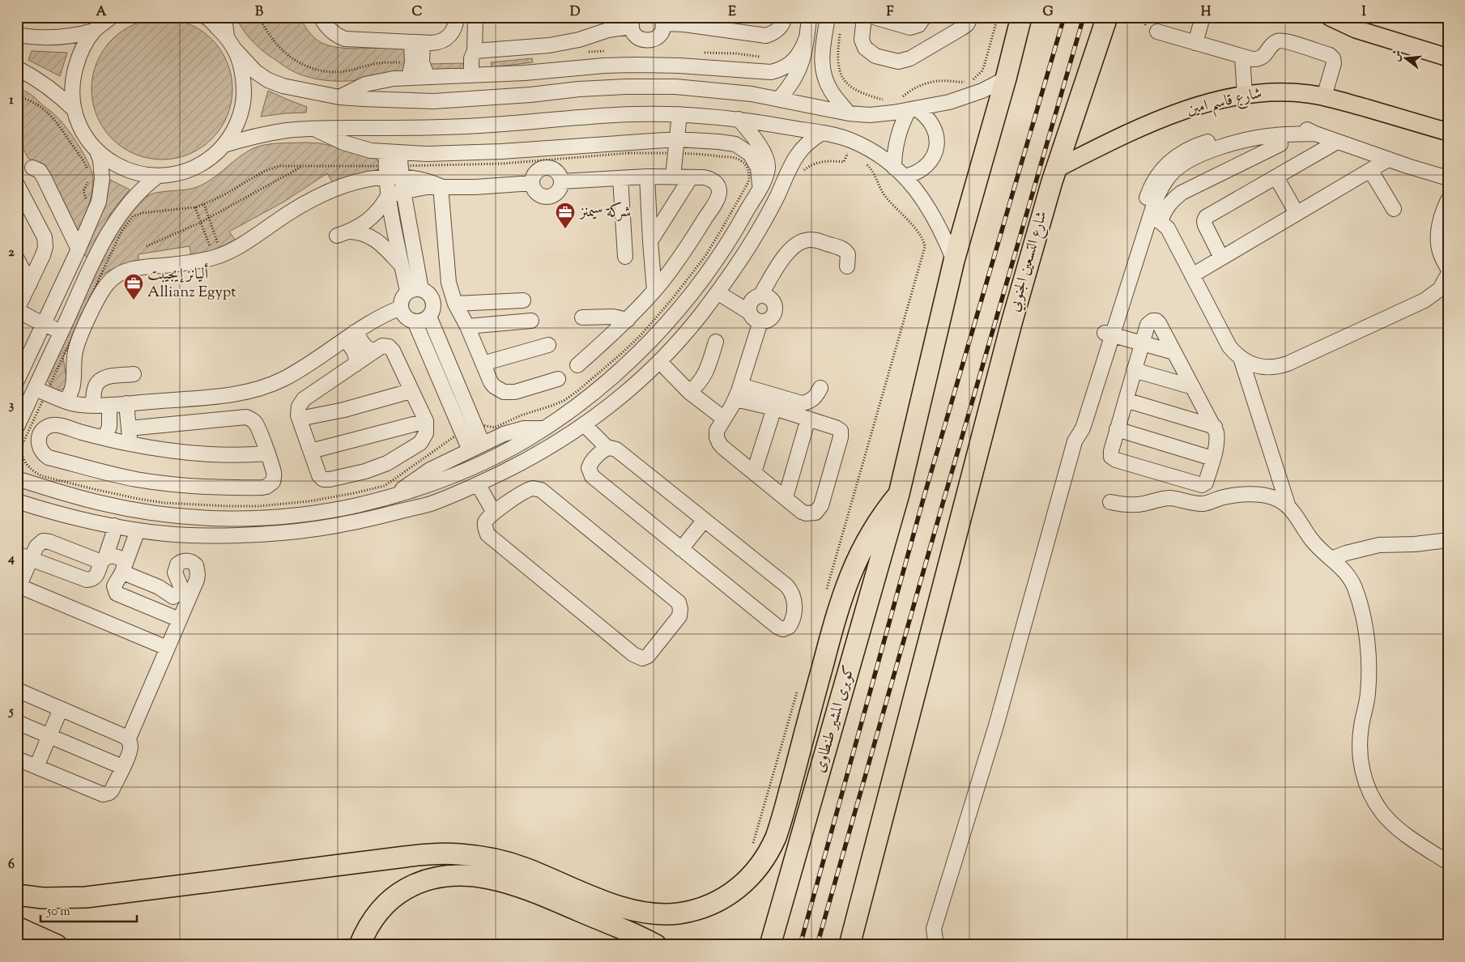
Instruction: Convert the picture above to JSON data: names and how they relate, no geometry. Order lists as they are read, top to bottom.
{
  "streets": {
    "highway": ["شارع التسعين الجنوبي", "كوبرى المشير طنطاوى"],
    "main road": ["شارع قاسم امين"]
  },
  "crossings": [
    ["شارع قاسم امين", "شارع التسعين الجنوبي"]
  ],
  "places": {
    "office": ["شركة سيمنز", "أليانز إيجيبت Allianz Egypt"]
  },
  "scale_bar": "50 m",
  "north": "left",
  "grid": {
    "columns": [
      "A",
      "B",
      "C",
      "D",
      "E",
      "F",
      "G",
      "H",
      "I"
    ],
    "rows": [
      "1",
      "2",
      "3",
      "4",
      "5",
      "6"
    ]
  }
}
